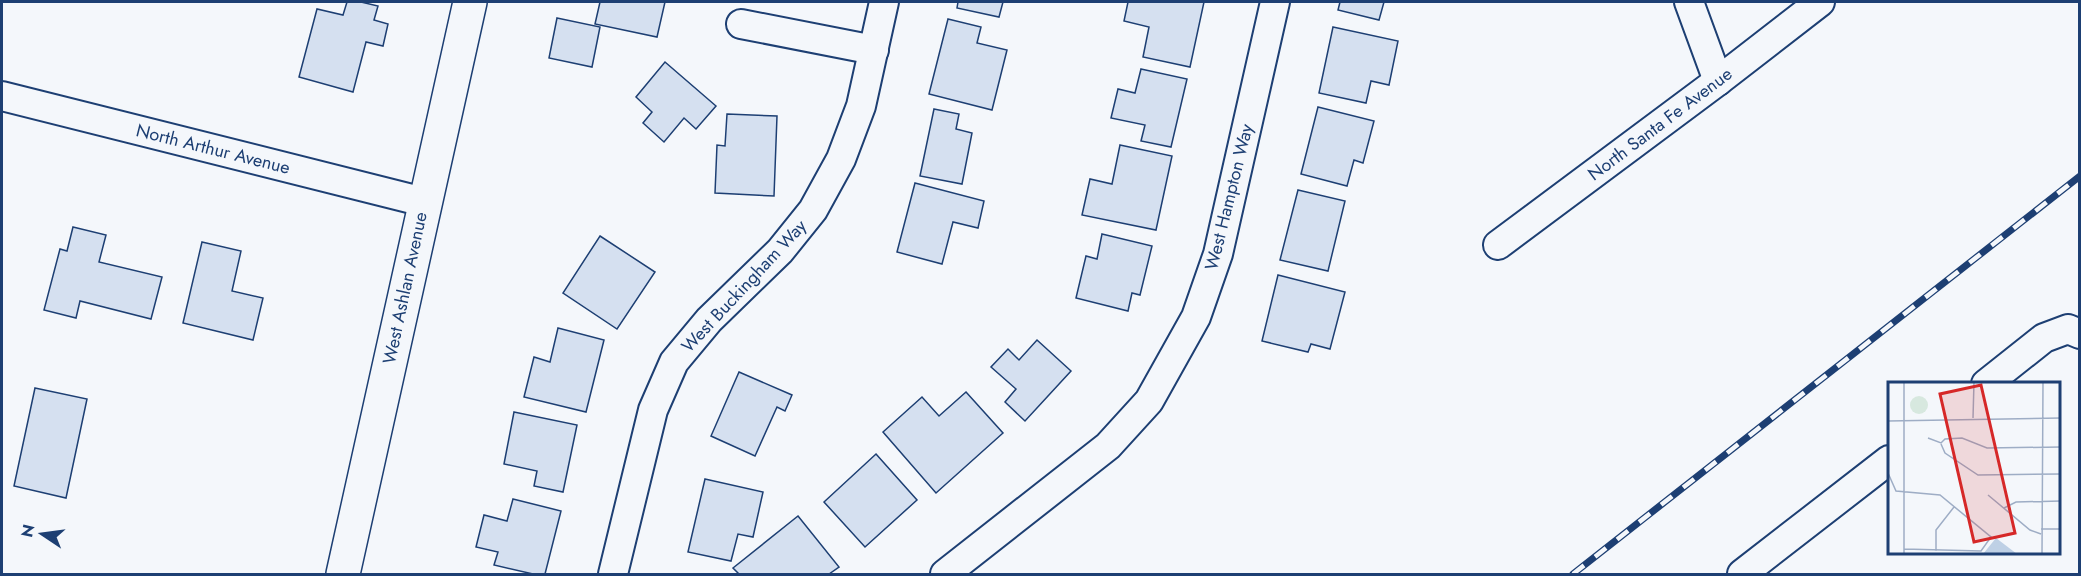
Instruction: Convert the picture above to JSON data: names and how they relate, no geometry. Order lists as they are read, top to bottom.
{
  "streets": {
    "main road": ["West Ashlan Avenue"],
    "street": [
      "North Santa Fe Avenue",
      "North Arthur Avenue",
      "West Hampton Way",
      "West Buckingham Way"
    ]
  },
  "crossings": [
    ["North Arthur Avenue", "West Ashlan Avenue"]
  ],
  "north": "left"
}
